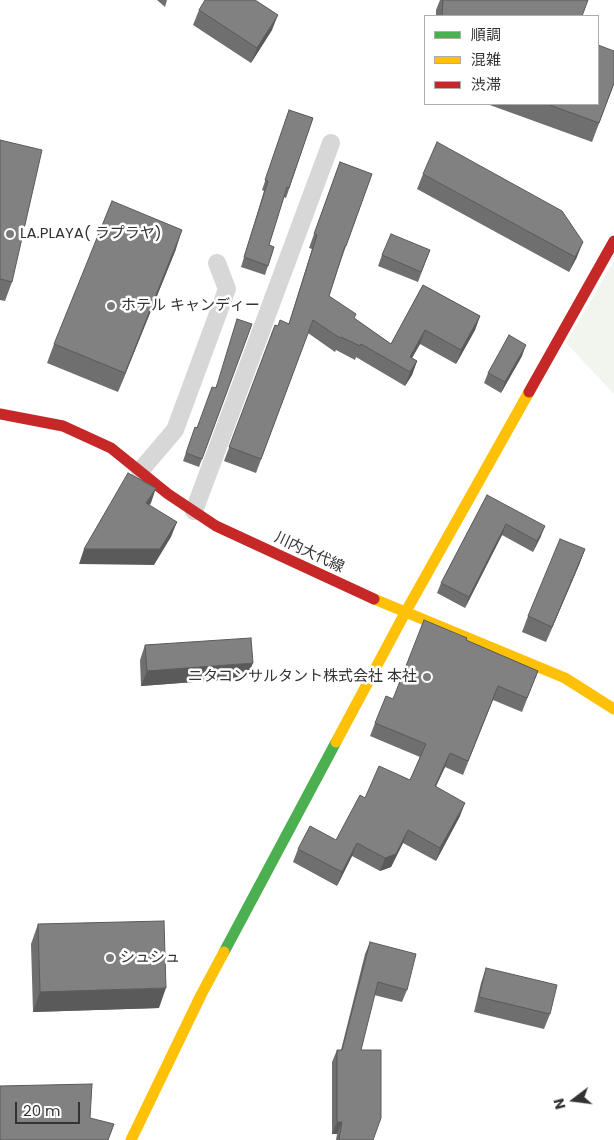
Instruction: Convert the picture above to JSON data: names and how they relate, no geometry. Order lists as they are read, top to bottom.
{
  "streets": {
    "street": ["川内大代線"]
  },
  "places": [
    "LA.PLAYA( ラプラヤ)",
    "ホテル キャンディー",
    "ニタコンサルタント株式会社 本社",
    "シュシュ"
  ],
  "legend": ["順調", "混雑", "渋滞"],
  "scale_bar": "20 m",
  "north": "left"
}
